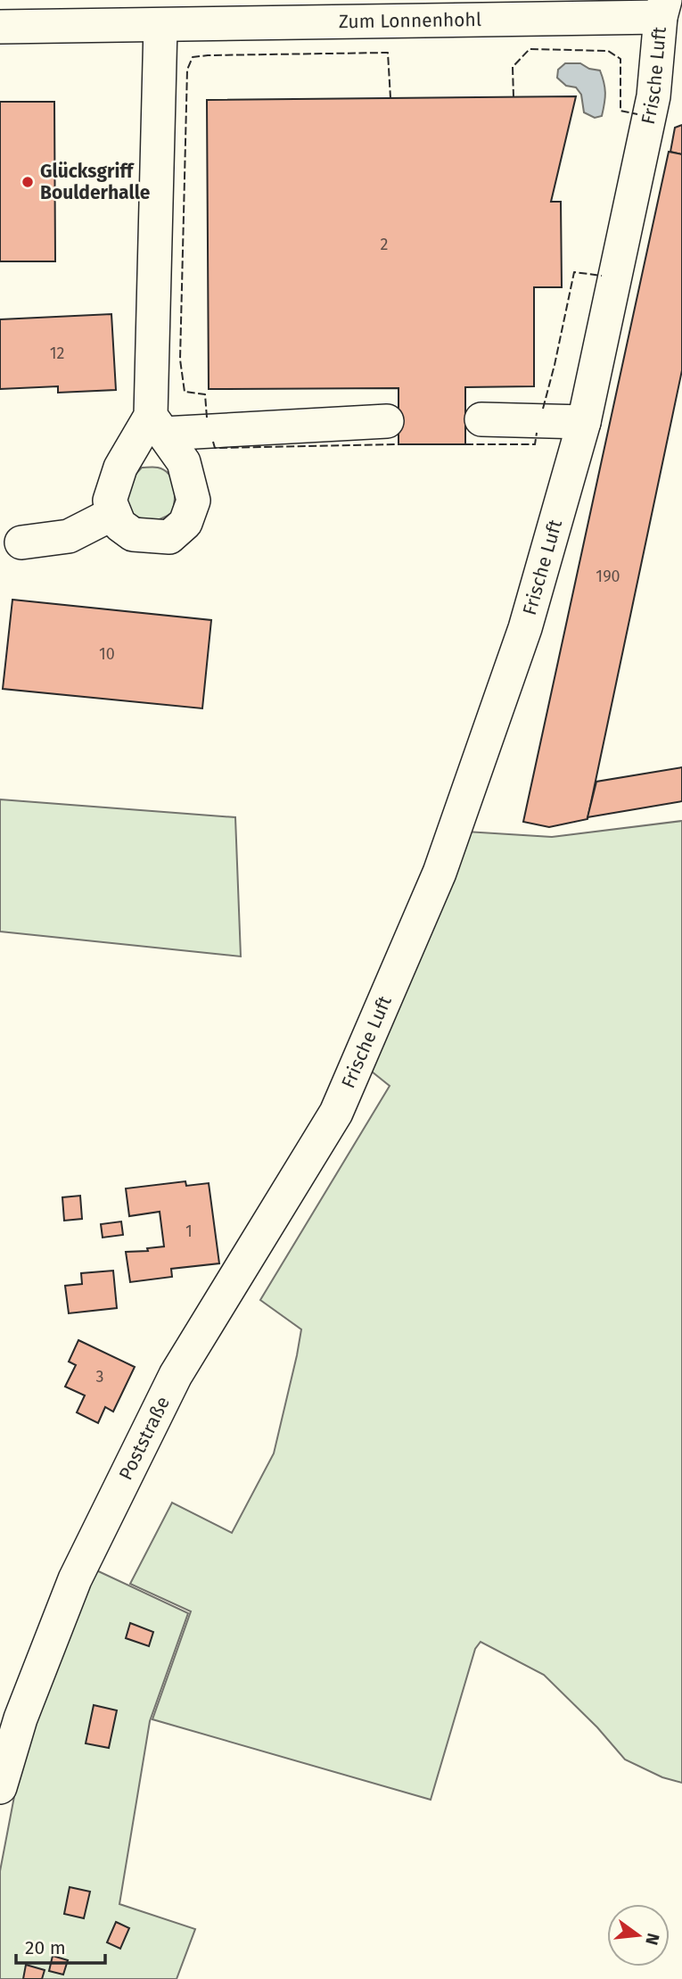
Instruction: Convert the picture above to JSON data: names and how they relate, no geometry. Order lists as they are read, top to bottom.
{
  "streets": {
    "street": ["Zum Lonnenhohl", "Frische Luft", "Poststraße"]
  },
  "crossings": [
    ["Zum Lonnenhohl", "Frische Luft"],
    ["Frische Luft", "Poststraße"]
  ],
  "places": ["Glücksgriff Boulderhalle"],
  "house_numbers": [
    "2",
    "12",
    "190",
    "10",
    "1",
    "3"
  ],
  "scale_bar": "20 m",
  "north": "right"
}
